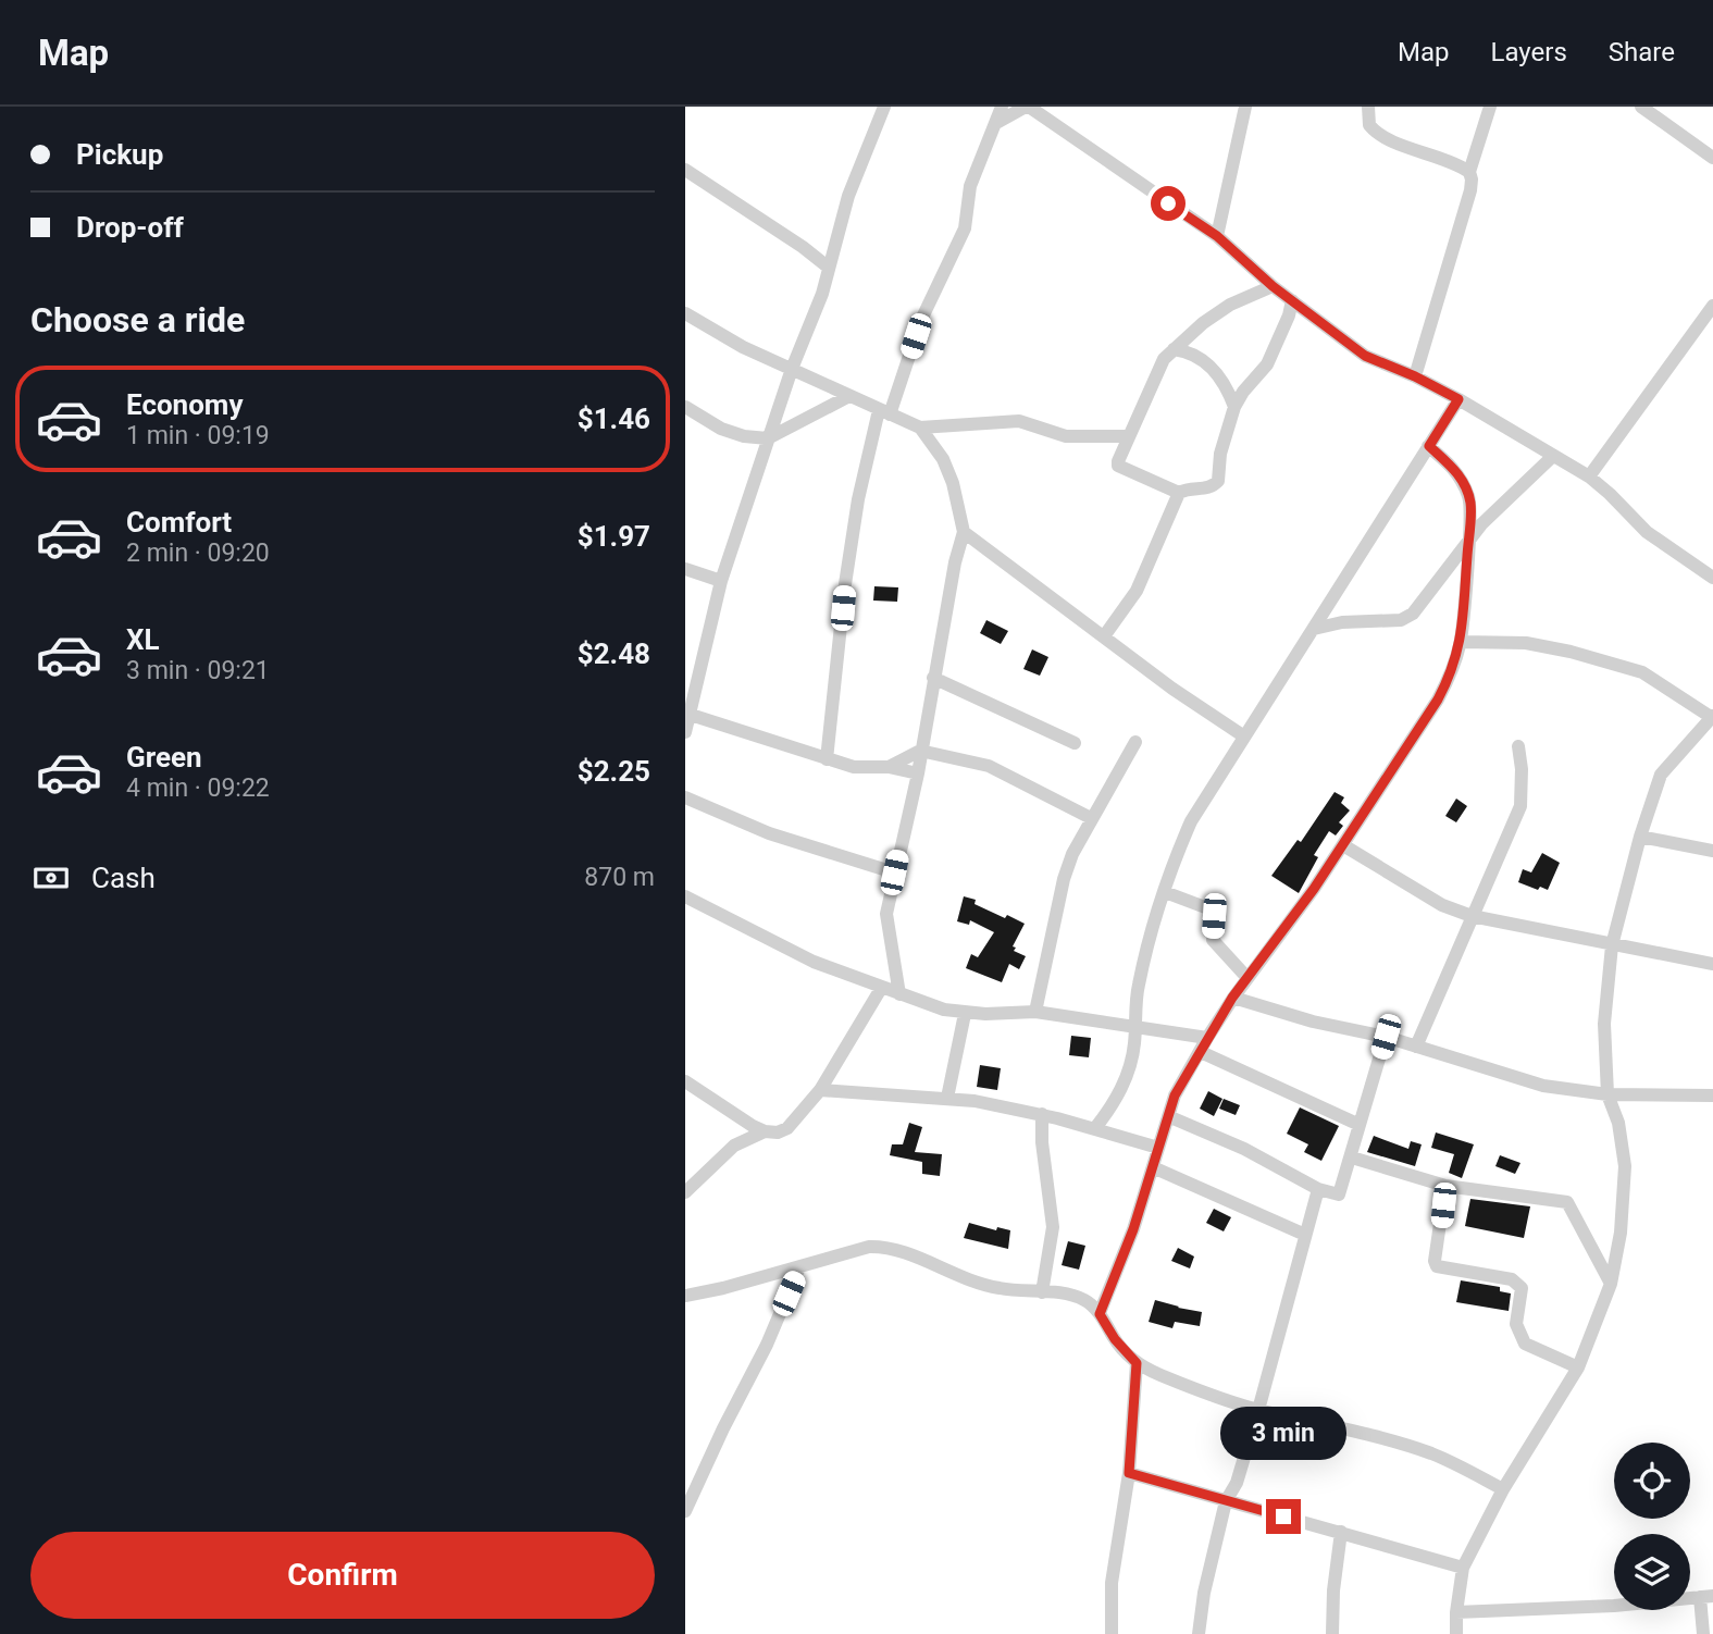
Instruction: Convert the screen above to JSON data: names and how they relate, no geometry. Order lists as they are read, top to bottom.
{
  "page": {
    "header": "Map",
    "nav": ["Map", "Layers", "Share"],
    "banner": ["Pickup", "Drop-off"],
    "heading": "Choose a ride",
    "list": [
      {
        "name": "Economy",
        "note": "1 min · 09:19",
        "value": "$1.46"
      },
      {
        "name": "Comfort",
        "note": "2 min · 09:20",
        "value": "$1.97"
      },
      {
        "name": "XL",
        "note": "3 min · 09:21",
        "value": "$2.48"
      },
      {
        "name": "Green",
        "note": "4 min · 09:22",
        "value": "$2.25"
      }
    ],
    "pay": ["Cash", "870 m"],
    "bubble": "3 min",
    "buttons": "Confirm"
  }
}
